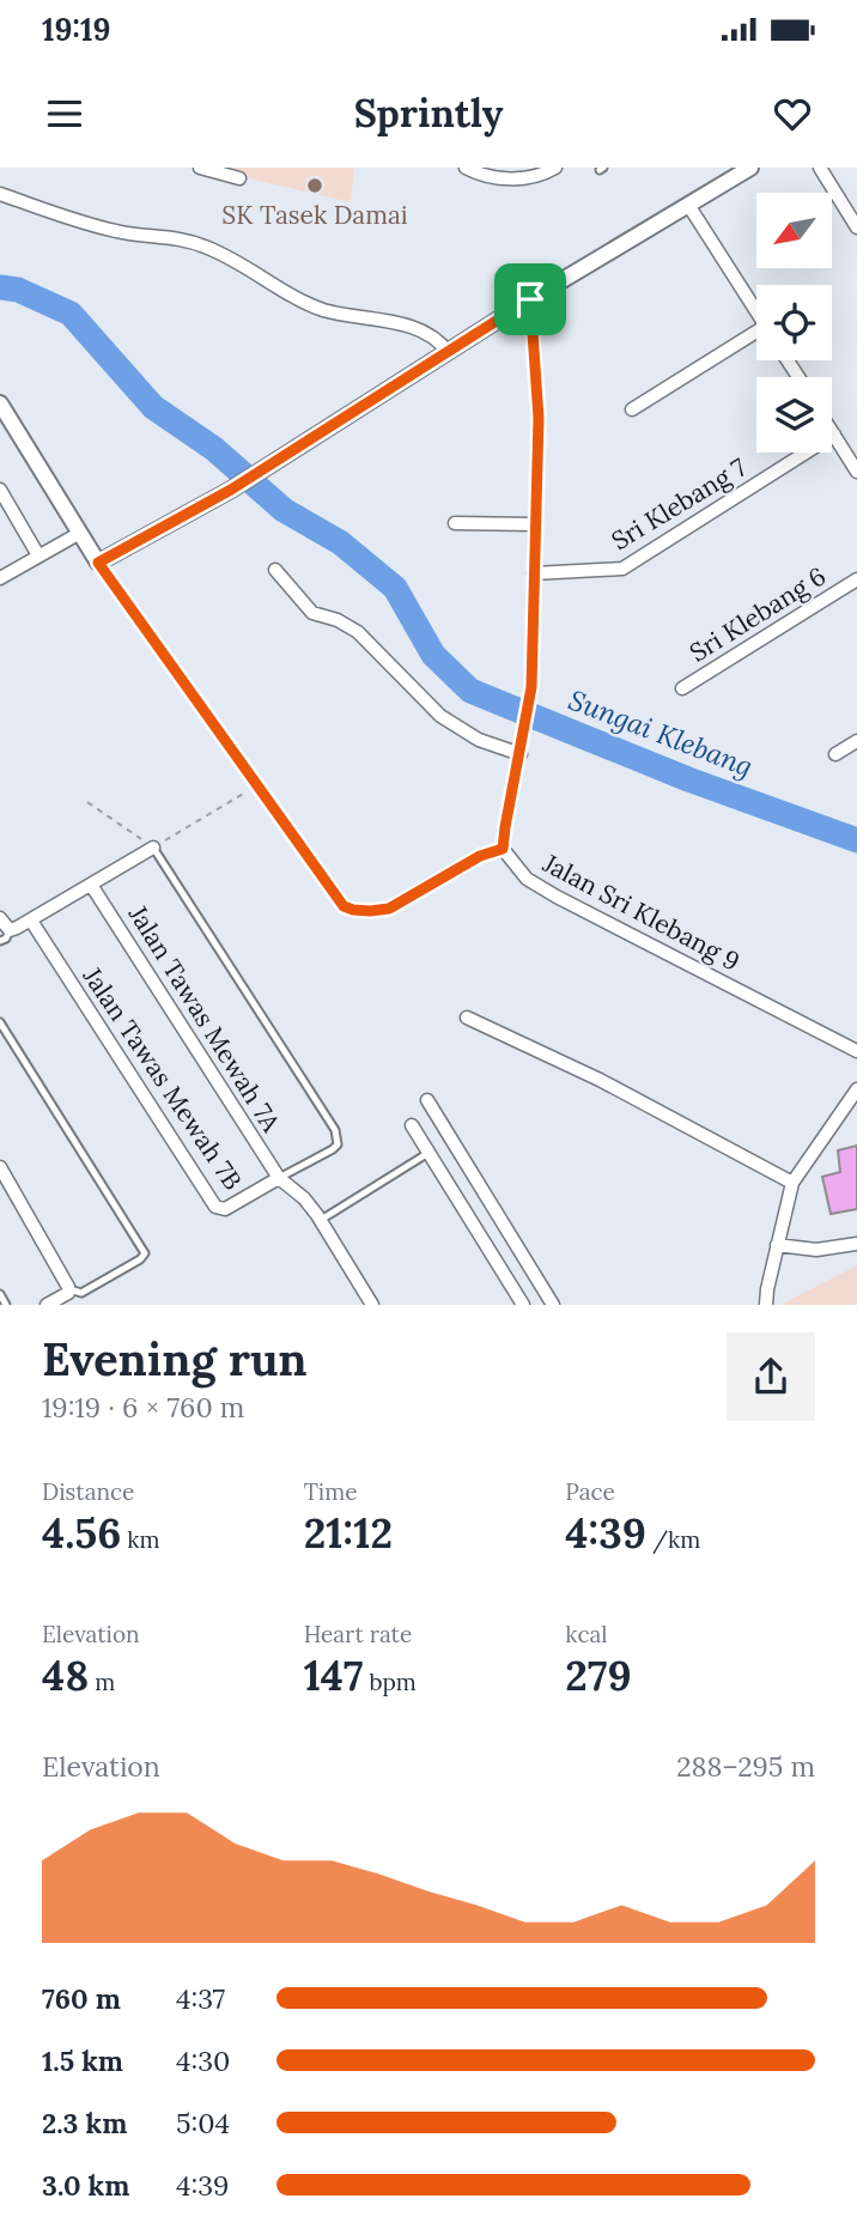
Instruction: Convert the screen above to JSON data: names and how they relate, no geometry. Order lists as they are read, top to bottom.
{
  "streets": {
    "street": [
      "Sri Klebang 7",
      "Sri Klebang 6",
      "Jalan Sri Klebang 9",
      "Jalan Tawas Mewah 7A",
      "Jalan Tawas Mewah 7B"
    ]
  },
  "crossings": [
    ["Jalan Tawas Mewah 7A", "Jalan Tawas Mewah 7B"]
  ],
  "water": ["Sungai Klebang"],
  "places": ["SK Tasek Damai"],
  "north": "bottom left",
  "page": {
    "status": "19:19",
    "header": "Sprintly",
    "heading": ["Evening run", "19:19 · 6 × 760 m"],
    "stats": [
      ["Distance", "4.56 km"],
      ["Time", "21:12"],
      ["Pace", "4:39 /km"],
      ["Elevation", "48 m"],
      ["Heart rate", "147 bpm"],
      ["kcal", "279"]
    ],
    "chart": ["Elevation", "288–295 m"],
    "list": [
      {
        "name": "760 m",
        "note": "4:37"
      },
      {
        "name": "1.5 km",
        "note": "4:30"
      },
      {
        "name": "2.3 km",
        "note": "5:04"
      },
      {
        "name": "3.0 km",
        "note": "4:39"
      }
    ]
  }
}
